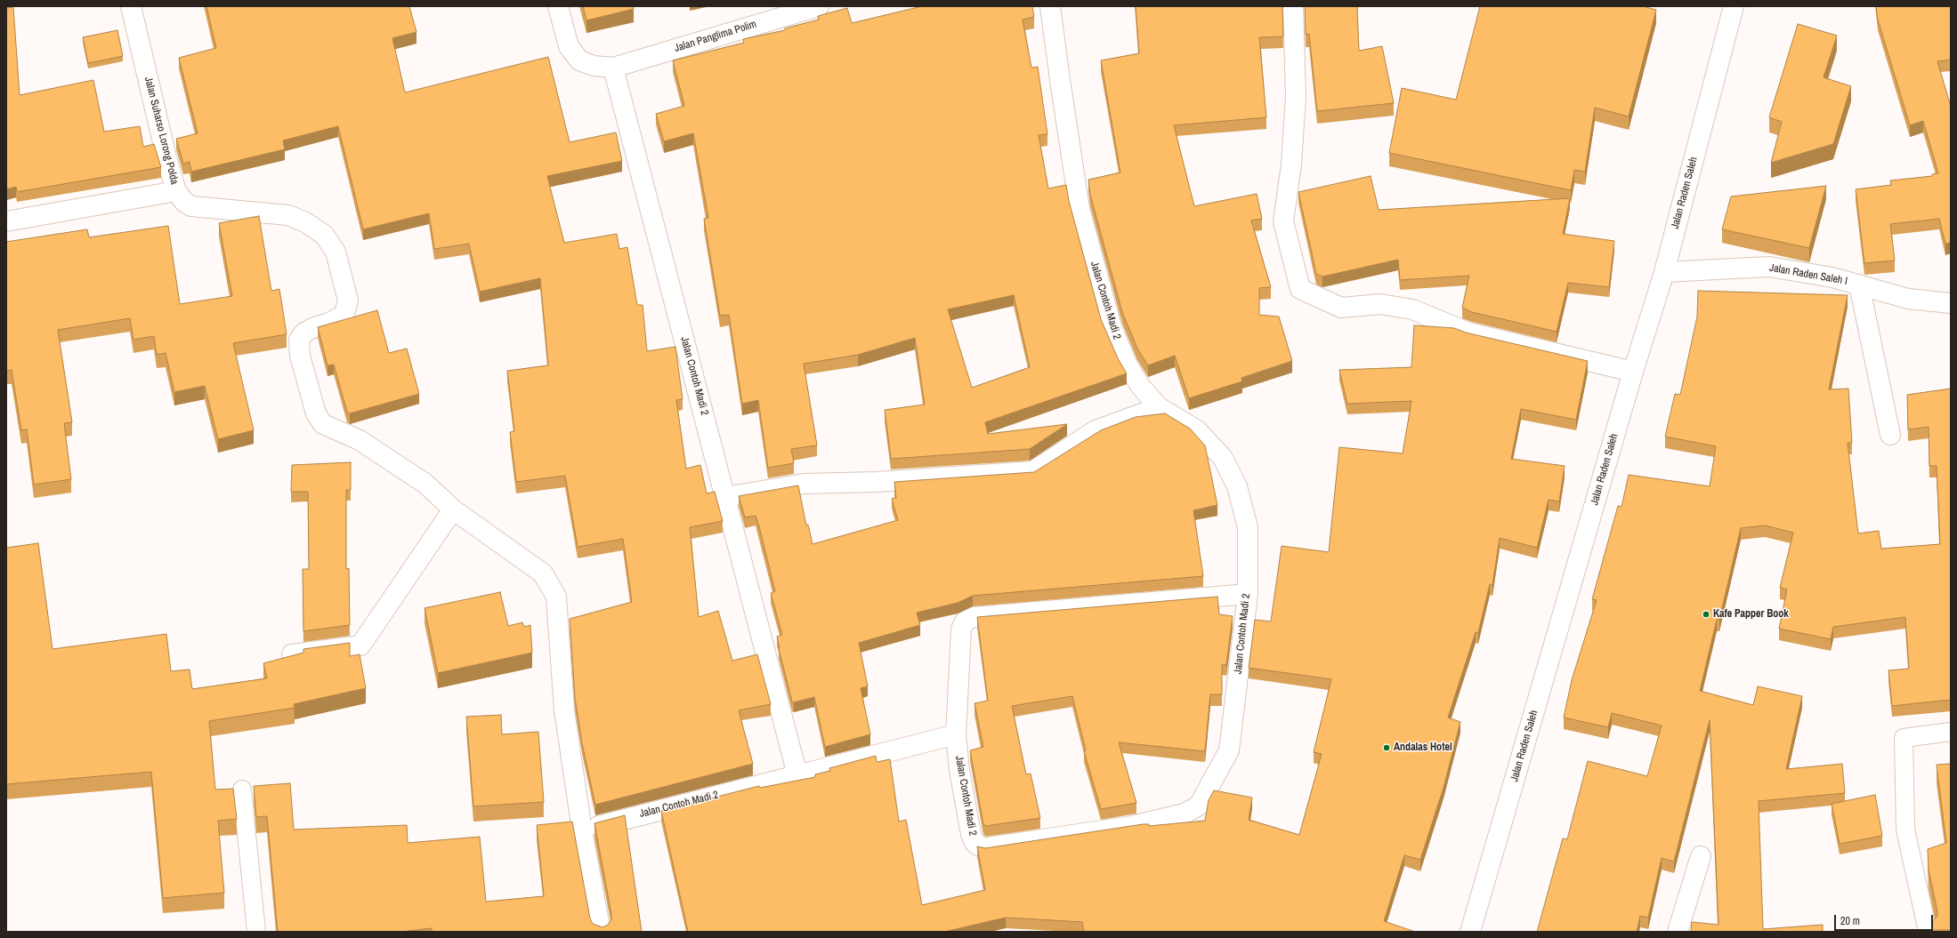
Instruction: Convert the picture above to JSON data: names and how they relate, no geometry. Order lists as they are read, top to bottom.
{
  "streets": {
    "street": [
      "Jalan Panglima Polim",
      "Jalan Suharso Lorong Polda",
      "Jalan Raden Saleh",
      "Jalan Raden Saleh I",
      "Jalan Contoh Madi 2"
    ]
  },
  "crossings": [
    ["Jalan Panglima Polim", "Jalan Contoh Madi 2"],
    ["Jalan Raden Saleh", "Jalan Raden Saleh I"]
  ],
  "places": ["Kafe Papper Book", "Andalas Hotel"],
  "scale_bar": "20 m"
}
